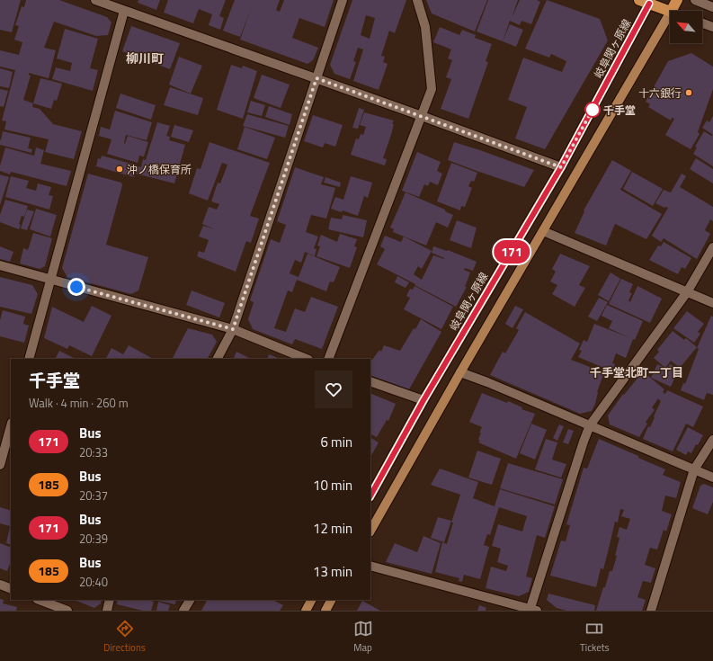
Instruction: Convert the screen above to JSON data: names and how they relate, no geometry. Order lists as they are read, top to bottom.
{
  "streets": {
    "main road": ["岐阜関ヶ原線"]
  },
  "districts": ["柳川町", "千手堂北町一丁目"],
  "places": ["十六銀行", "千手堂", "沖ノ橋保育所"],
  "lines": ["bus line 171"],
  "north": "top left",
  "page": {
    "on_map": "171",
    "heading": ["千手堂", "Walk · 4 min · 260 m"],
    "list": [
      {
        "mark": "171",
        "name": "Bus",
        "note": "20:33",
        "value": "6 min"
      },
      {
        "mark": "185",
        "name": "Bus",
        "note": "20:37",
        "value": "10 min"
      },
      {
        "mark": "171",
        "name": "Bus",
        "note": "20:39",
        "value": "12 min"
      },
      {
        "mark": "185",
        "name": "Bus",
        "note": "20:40",
        "value": "13 min"
      }
    ],
    "tabs": ["Directions", "Map", "Tickets"]
  }
}
